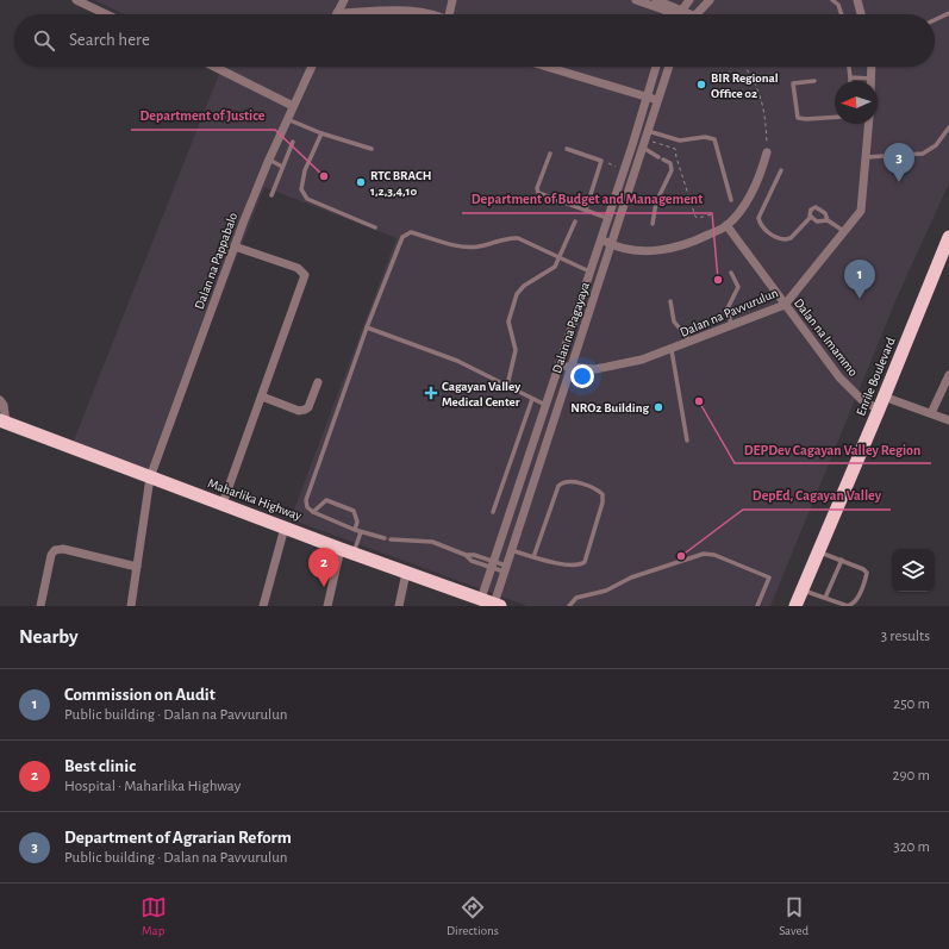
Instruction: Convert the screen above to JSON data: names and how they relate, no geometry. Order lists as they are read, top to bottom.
{
  "streets": {
    "highway": ["Enrile Boulevard", "Maharlika Highway"],
    "street": [
      "Dalan na Pappabalo",
      "Dalan na Pavvurulun",
      "Dalan na Pagayaya",
      "Dalan na Imammo"
    ]
  },
  "crossings": [
    ["Dalan na Pappabalo", "Maharlika Highway"],
    ["Dalan na Pavvurulun", "Dalan na Pagayaya"],
    ["Dalan na Pavvurulun", "Dalan na Imammo"],
    ["Dalan na Pagayaya", "Maharlika Highway"],
    ["Dalan na Imammo", "Enrile Boulevard"]
  ],
  "places": {
    "other": [
      "BIR Regional Office 02",
      "Department of Justice",
      "RTC BRACH 1,2,3,4,10",
      "Department of Budget and Management",
      "DEPDev Cagayan Valley Region",
      "NRO2 Building",
      "DepEd, Cagayan Valley"
    ],
    "health": ["Cagayan Valley Medical Center"]
  },
  "north": "left",
  "page": {
    "search": "Search here",
    "pins": ["3", "1", "2"],
    "heading": ["Nearby", "3 results"],
    "list": [
      {
        "mark": "1",
        "name": "Commission on Audit",
        "note": "Public building · Dalan na Pavvurulun",
        "value": "250 m"
      },
      {
        "mark": "2",
        "name": "Best clinic",
        "note": "Hospital · Maharlika Highway",
        "value": "290 m"
      },
      {
        "mark": "3",
        "name": "Department of Agrarian Reform",
        "note": "Public building · Dalan na Pavvurulun",
        "value": "320 m"
      }
    ],
    "nav": ["Map", "Directions", "Saved"]
  }
}
